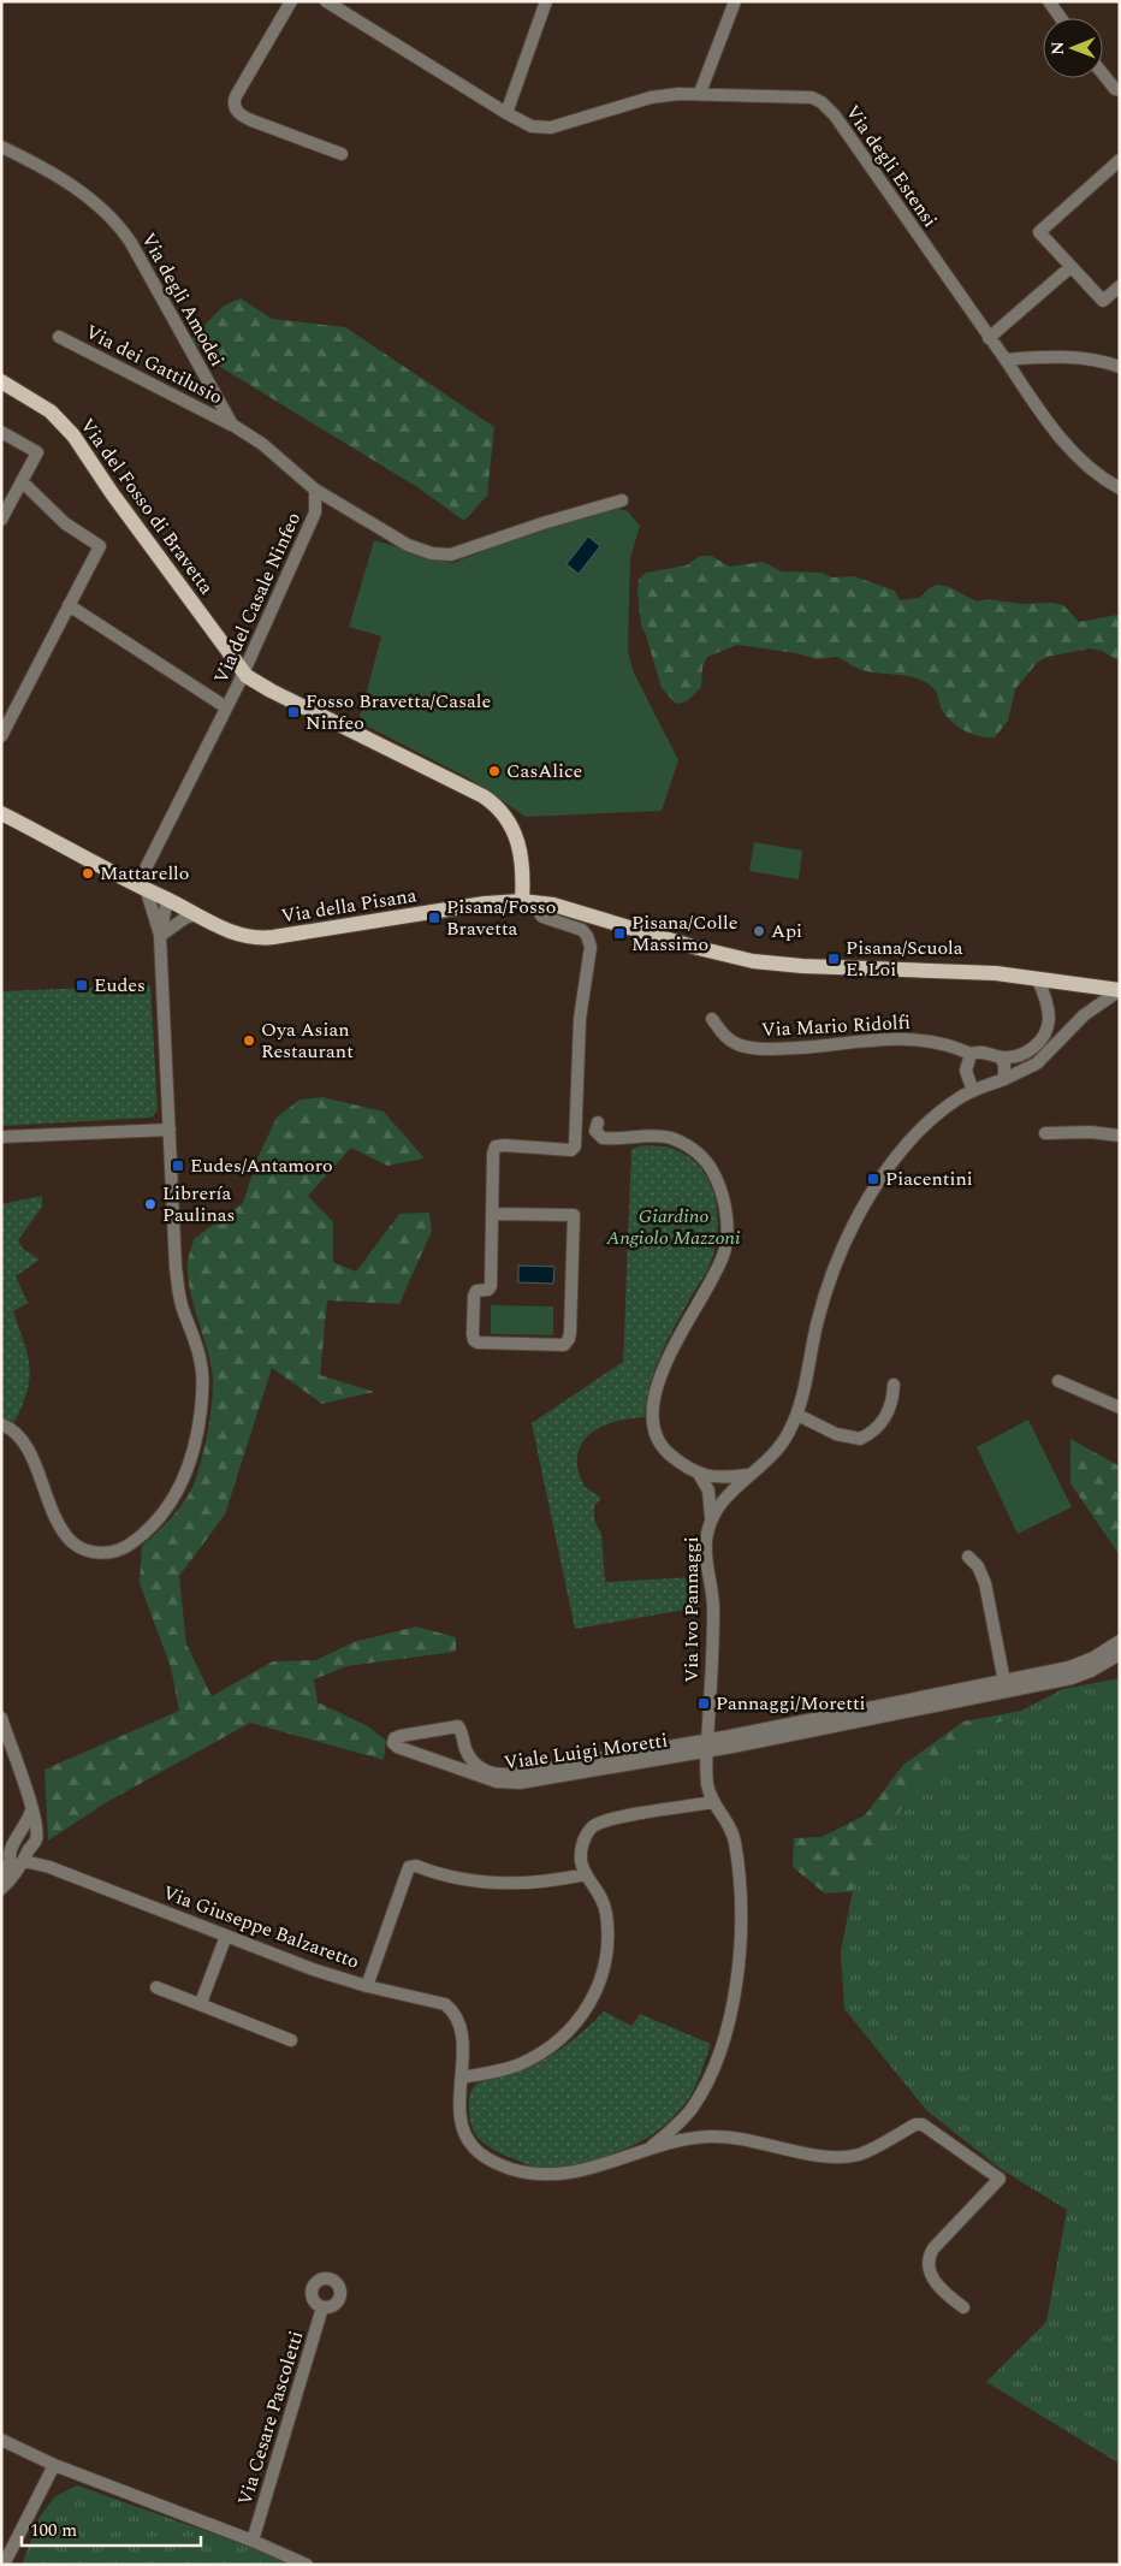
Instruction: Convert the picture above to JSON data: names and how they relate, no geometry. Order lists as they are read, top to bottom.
{
  "streets": {
    "main road": ["Via del Fosso di Bravetta", "Via della Pisana"],
    "street": [
      "Via degli Estensi",
      "Via degli Amodei",
      "Via dei Gattilusio",
      "Via del Casale Ninfeo",
      "Via Mario Ridolfi",
      "Via Ivo Pannaggi",
      "Viale Luigi Moretti",
      "Via Giuseppe Balzaretto",
      "Via Cesare Pascoletti"
    ]
  },
  "crossings": [
    ["Via degli Amodei", "Via dei Gattilusio"],
    ["Via degli Amodei", "Via del Casale Ninfeo"],
    ["Via del Fosso di Bravetta", "Via del Casale Ninfeo"],
    ["Via del Fosso di Bravetta", "Via della Pisana"],
    ["Via del Casale Ninfeo", "Via della Pisana"],
    ["Via Mario Ridolfi", "Via Ivo Pannaggi"],
    ["Via Ivo Pannaggi", "Viale Luigi Moretti"]
  ],
  "parks": ["Giardino Angiolo Mazzoni"],
  "places": {
    "transit": [
      "Fosso Bravetta/Casale Ninfeo",
      "Pisana/Fosso Bravetta",
      "Pisana/Colle Massimo",
      "Pisana/Scuola E. Loi",
      "Eudes",
      "Eudes/Antamoro",
      "Piacentini",
      "Pannaggi/Moretti"
    ],
    "other": [
      "CasAlice",
      "Mattarello",
      "Api",
      "Oya Asian Restaurant",
      "Librería Paulinas"
    ]
  },
  "scale_bar": "100 m",
  "north": "left"
}
